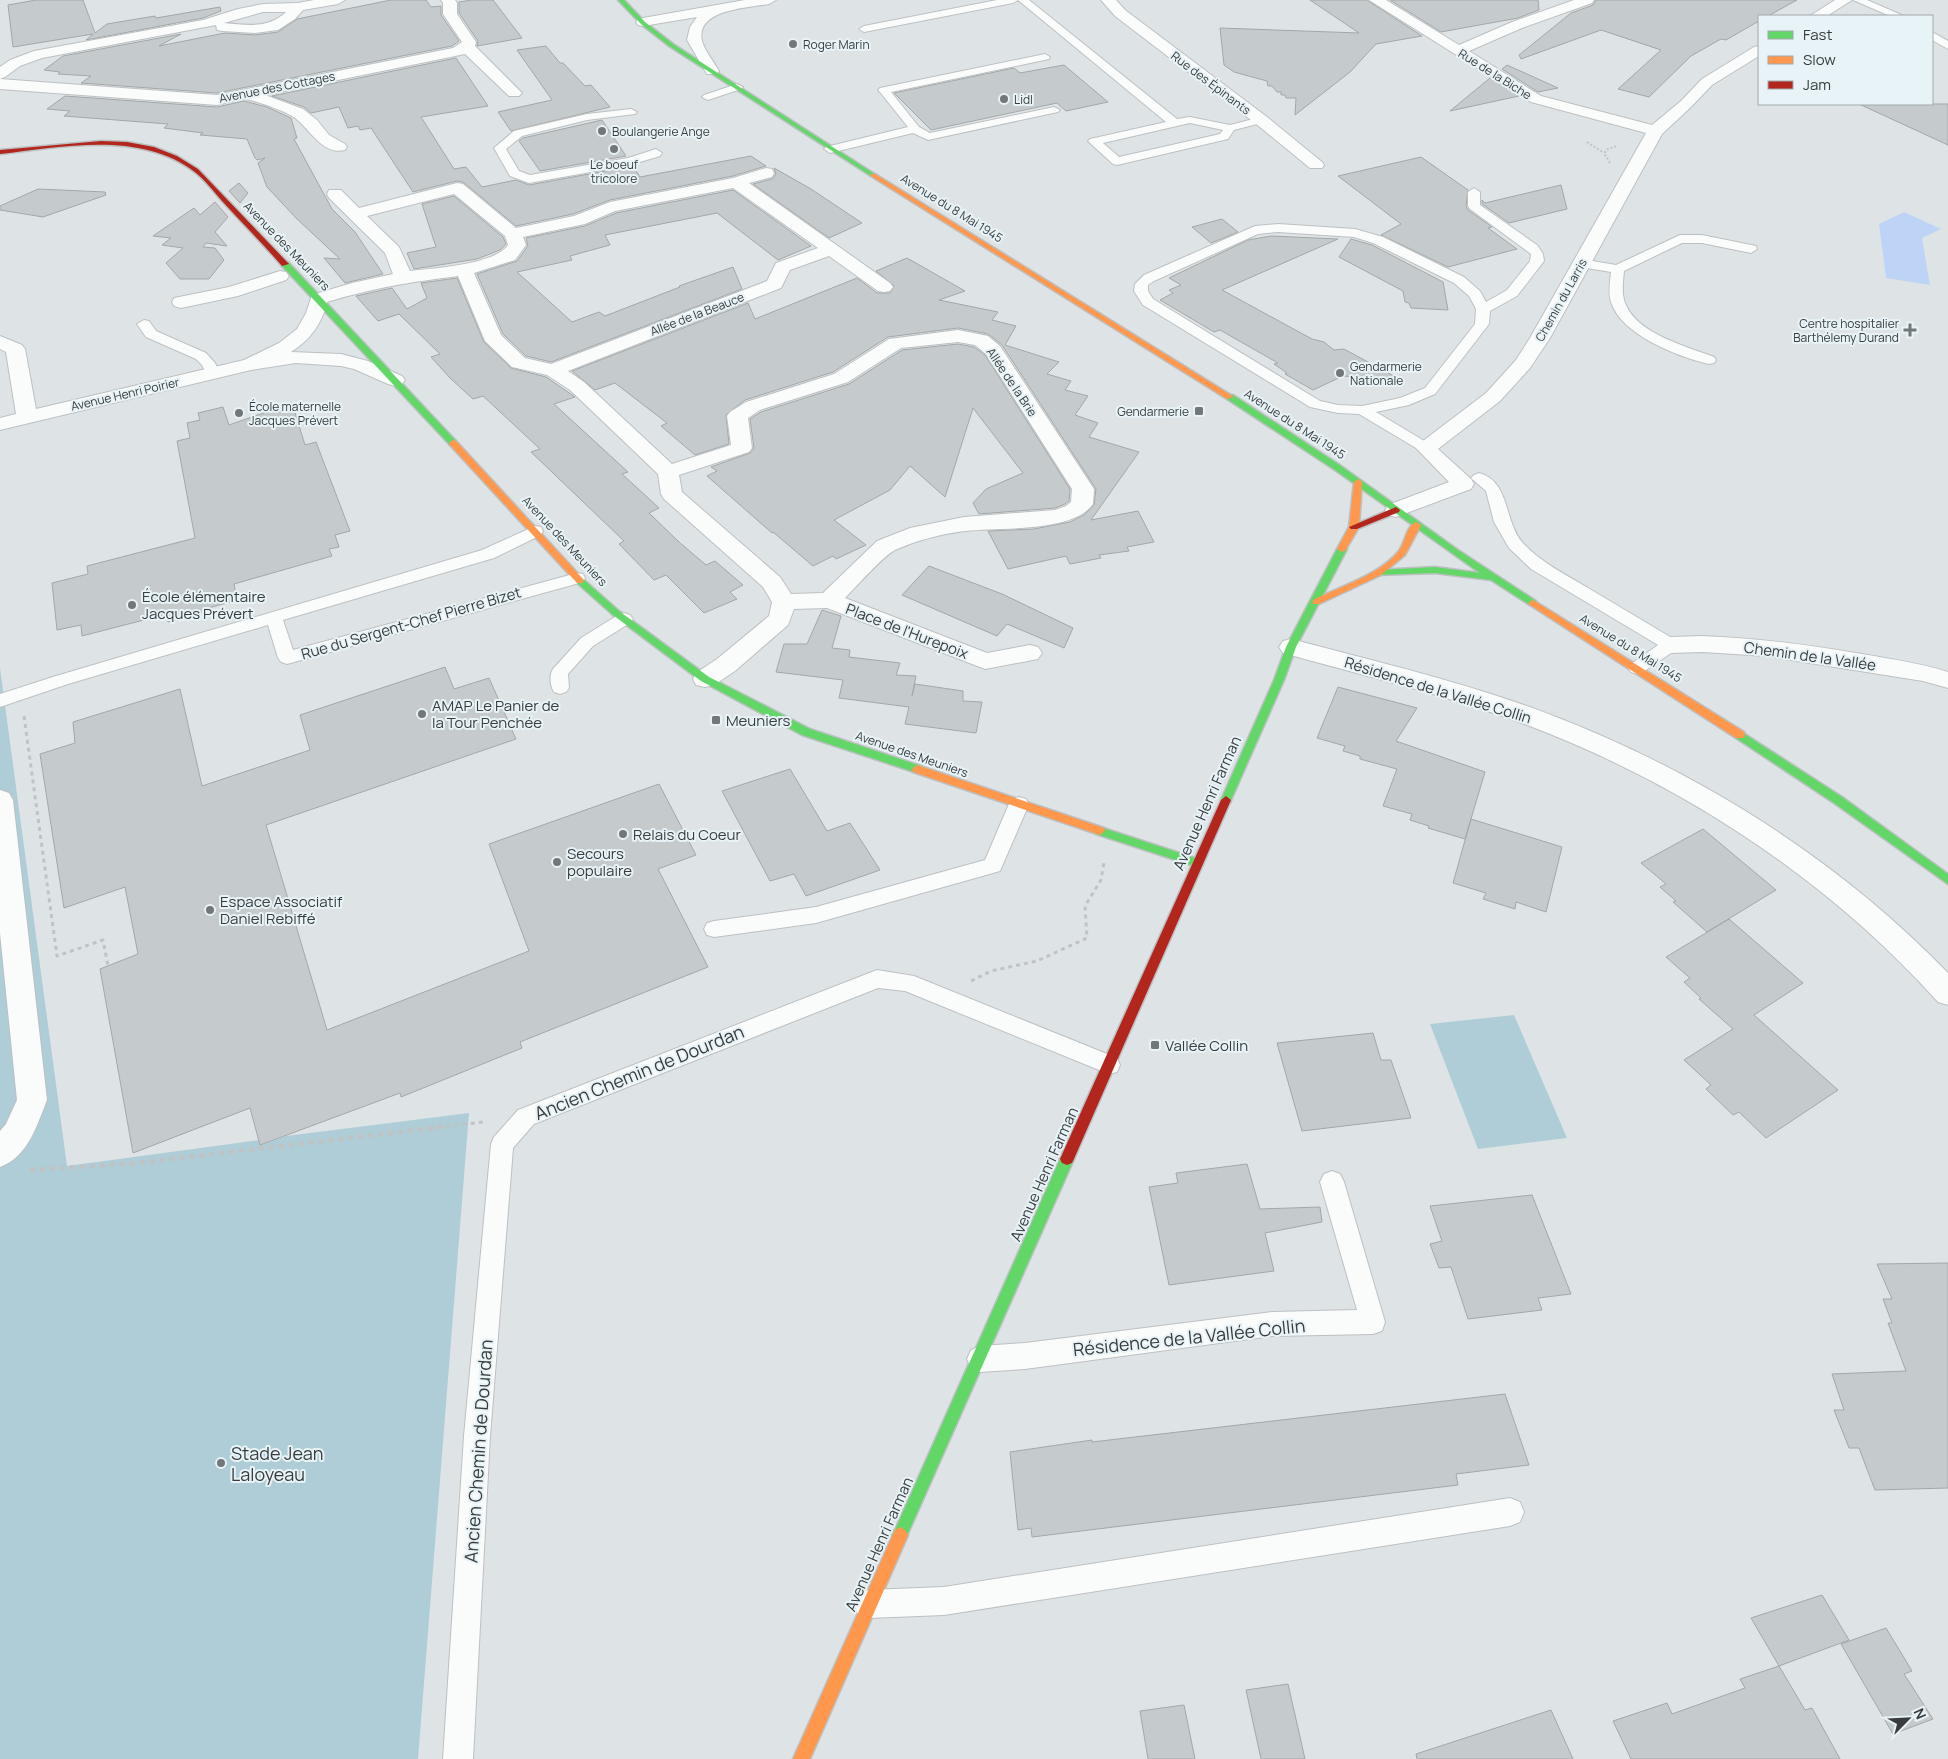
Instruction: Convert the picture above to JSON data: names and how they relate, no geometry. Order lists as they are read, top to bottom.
{
  "streets": {
    "street": [
      "Rue de la Biche",
      "Rue des Épinants",
      "Avenue des Cottages",
      "Avenue du 8 Mai 1945",
      "Avenue des Meuniers",
      "Chemin du Larris",
      "Allée de la Beauce",
      "Allée de la Brie",
      "Avenue Henri Poirier",
      "Place de l'Hurepoix",
      "Chemin de la Vallée",
      "Résidence de la Vallée Collin",
      "Avenue Henri Farman"
    ],
    "lane": ["Rue du Sergent-Chef Pierre Bizet", "Ancien Chemin de Dourdan"]
  },
  "crossings": [
    ["Rue de la Biche", "Chemin du Larris"],
    ["Avenue du 8 Mai 1945", "Avenue Henri Farman"],
    ["Avenue des Meuniers", "Avenue Henri Poirier"],
    ["Avenue des Meuniers", "Rue du Sergent-Chef Pierre Bizet"],
    ["Avenue des Meuniers", "Avenue Henri Farman"],
    ["Allée de la Brie", "Place de l'Hurepoix"],
    ["Résidence de la Vallée Collin", "Avenue Henri Farman"],
    ["Avenue Henri Farman", "Ancien Chemin de Dourdan"]
  ],
  "places": {
    "other": [
      "Roger Marin",
      "Lidl",
      "Boulangerie Ange",
      "Le boeuf tricolore",
      "Gendarmerie Nationale",
      "École maternelle Jacques Prévert",
      "École élémentaire Jacques Prévert",
      "AMAP Le Panier de la Tour Penchée",
      "Relais du Coeur",
      "Secours populaire",
      "Espace Associatif Daniel Rebiffé",
      "Stade Jean Laloyeau"
    ],
    "health": ["Centre hospitalier Barthélemy Durand"],
    "transit": ["Gendarmerie", "Meuniers", "Vallée Collin"]
  },
  "legend": ["Fast", "Slow", "Jam"],
  "north": "top right"
}
